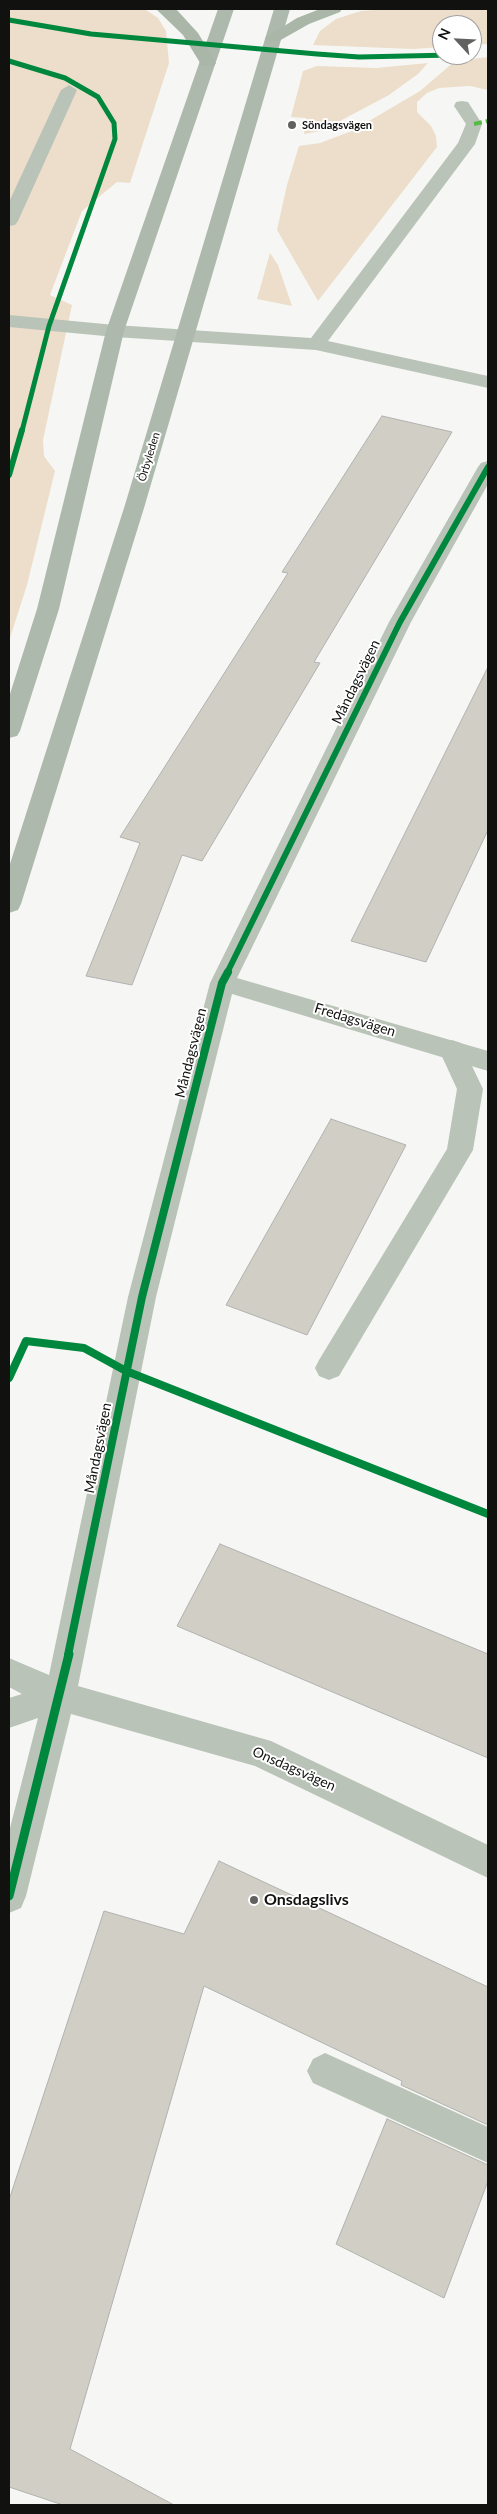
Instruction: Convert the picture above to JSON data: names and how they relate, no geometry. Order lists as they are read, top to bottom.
{
  "streets": {
    "main road": ["Örbyleden"],
    "street": ["Måndagsvägen", "Fredagsvägen", "Onsdagsvägen"]
  },
  "crossings": [
    ["Måndagsvägen", "Fredagsvägen"],
    ["Måndagsvägen", "Onsdagsvägen"]
  ],
  "places": ["Söndagsvägen", "Onsdagslivs"],
  "north": "top left"
}
